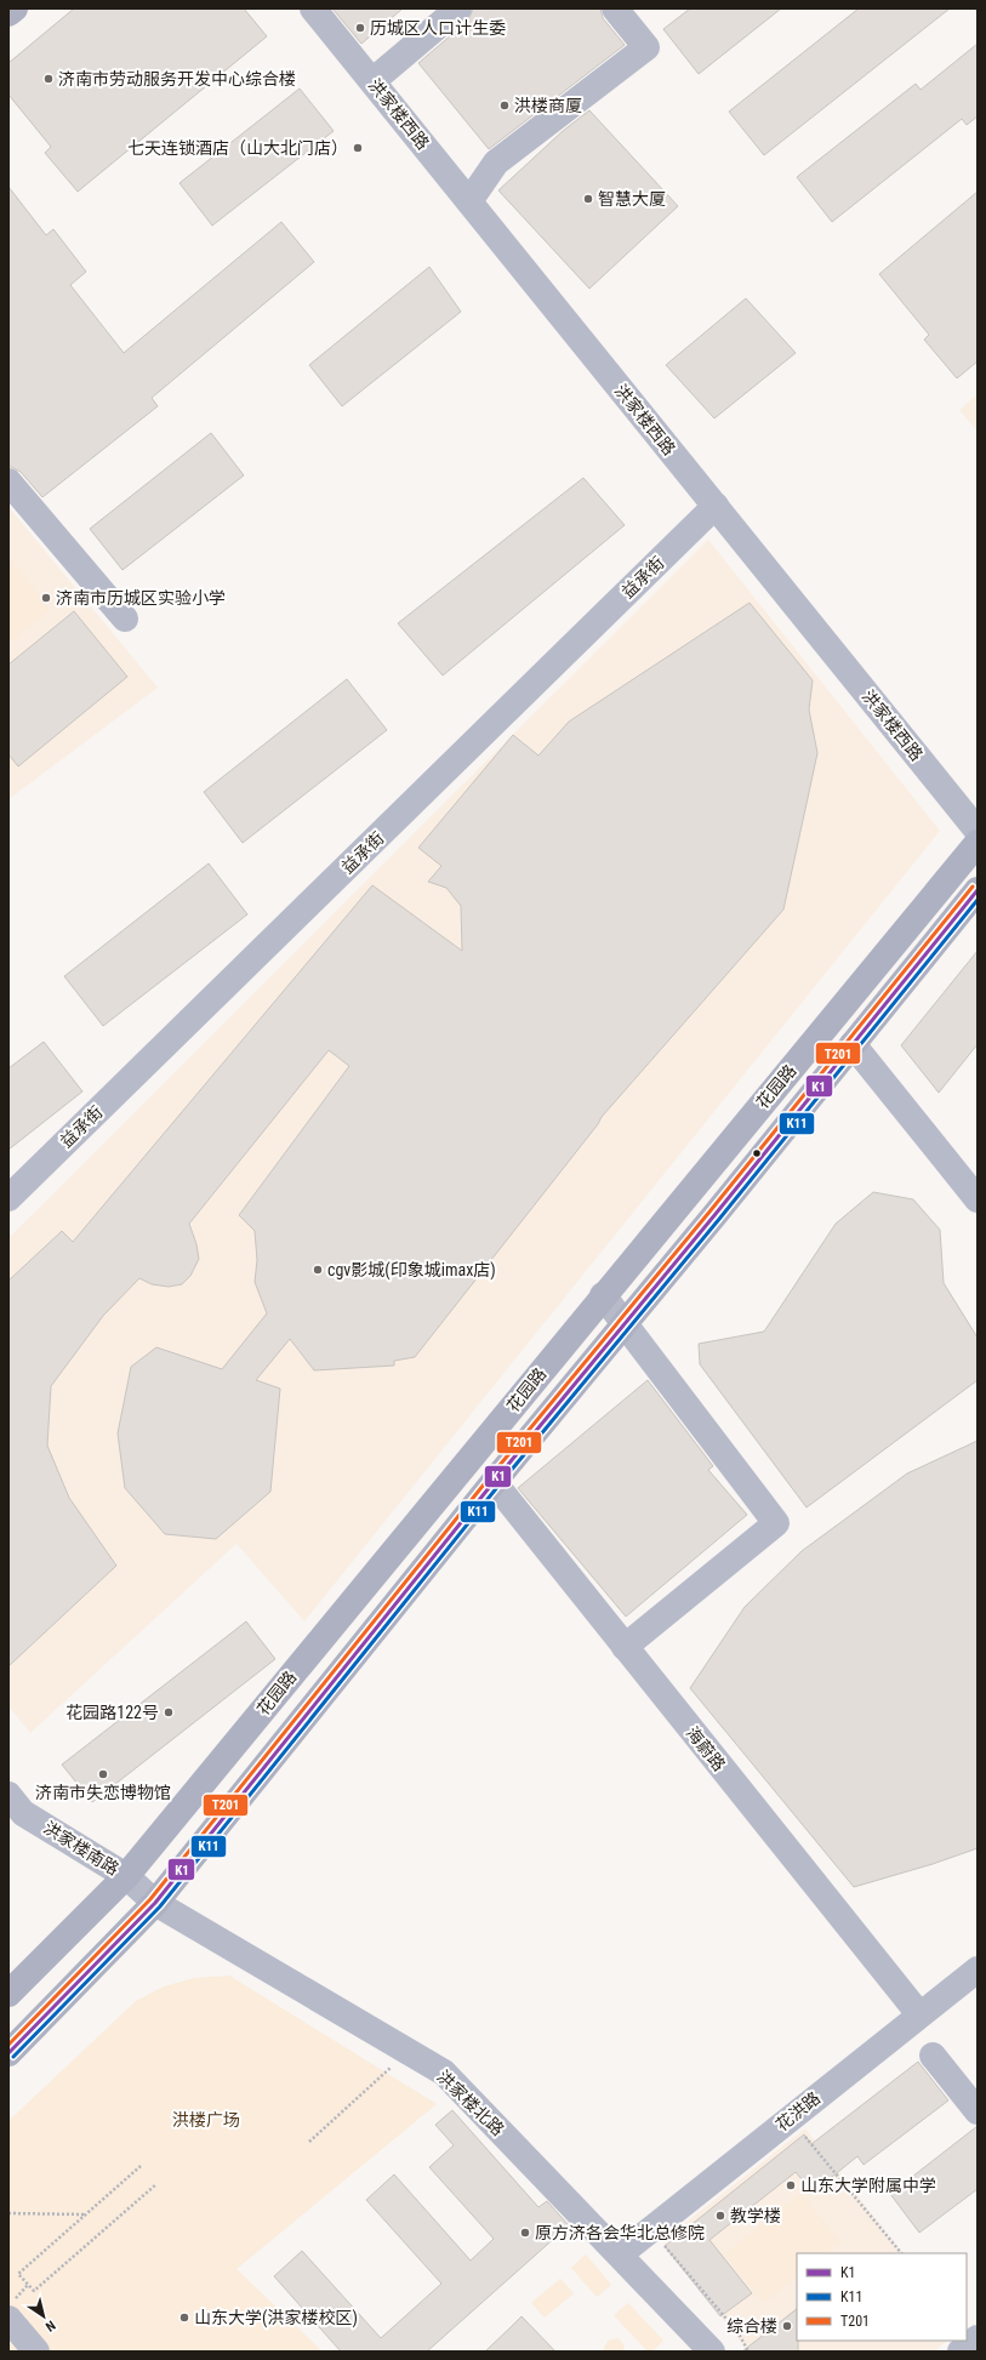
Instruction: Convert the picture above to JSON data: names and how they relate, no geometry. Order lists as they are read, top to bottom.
{
  "streets": {
    "main road": ["花园路"],
    "street": [
      "洪家楼西路",
      "益承街",
      "海蔚路",
      "洪家楼南路",
      "洪家楼北路",
      "花洪路"
    ]
  },
  "crossings": [
    ["洪家楼西路", "益承街"],
    ["花园路", "海蔚路"],
    ["花园路", "洪家楼南路"],
    ["花园路", "洪家楼北路"],
    ["海蔚路", "花洪路"],
    ["洪家楼南路", "洪家楼北路"],
    ["洪家楼北路", "花洪路"]
  ],
  "parks": ["洪楼广场"],
  "places": [
    "历城区人口计生委",
    "济南市劳动服务开发中心综合楼",
    "洪楼商厦",
    "七天连锁酒店（山大北门店）",
    "智慧大厦",
    "济南市历城区实验小学",
    "cgv影城(印象城imax店)",
    "花园路122号",
    "济南市失恋博物馆",
    "山东大学附属中学",
    "教学楼",
    "原方济各会华北总修院",
    "山东大学(洪家楼校区)",
    "综合楼"
  ],
  "lines": ["transit line T201", "transit line K1", "transit line K11"],
  "legend": ["K1", "K11", "T201"],
  "north": "bottom right"
}
